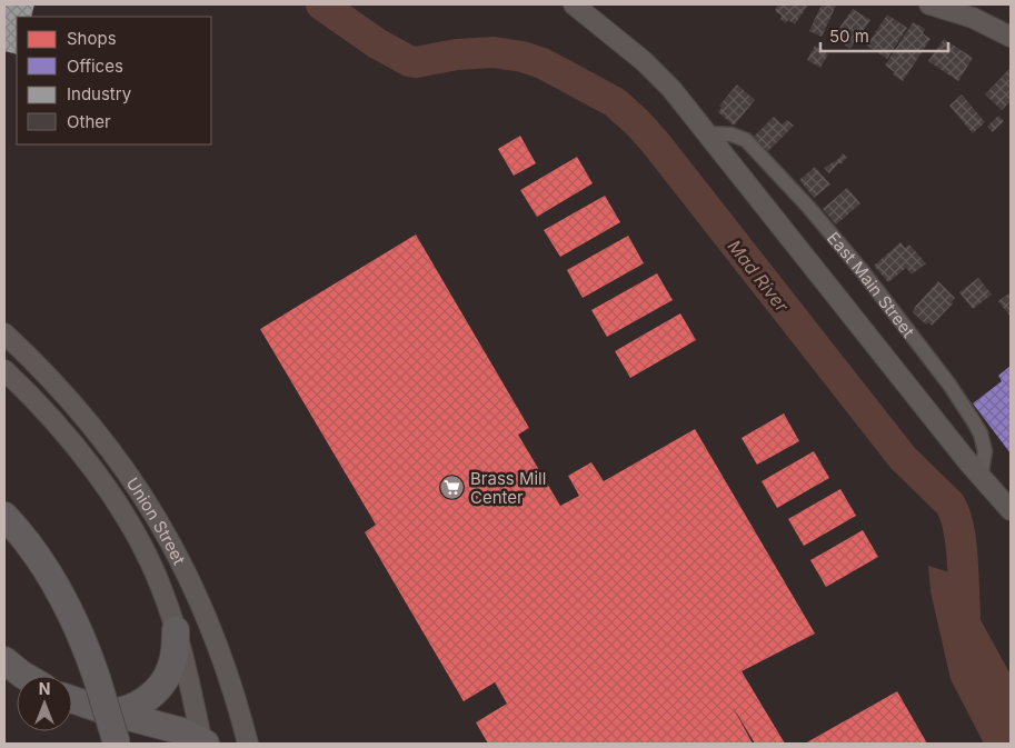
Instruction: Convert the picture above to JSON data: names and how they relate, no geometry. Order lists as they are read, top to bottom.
{
  "streets": {
    "main road": ["East Main Street", "Union Street"]
  },
  "water": ["Mad River"],
  "places": {
    "supermarket": ["Brass Mill Center"]
  },
  "legend": [
    "Shops",
    "Offices",
    "Industry",
    "Other"
  ],
  "scale_bar": "50 m",
  "north": "top"
}
